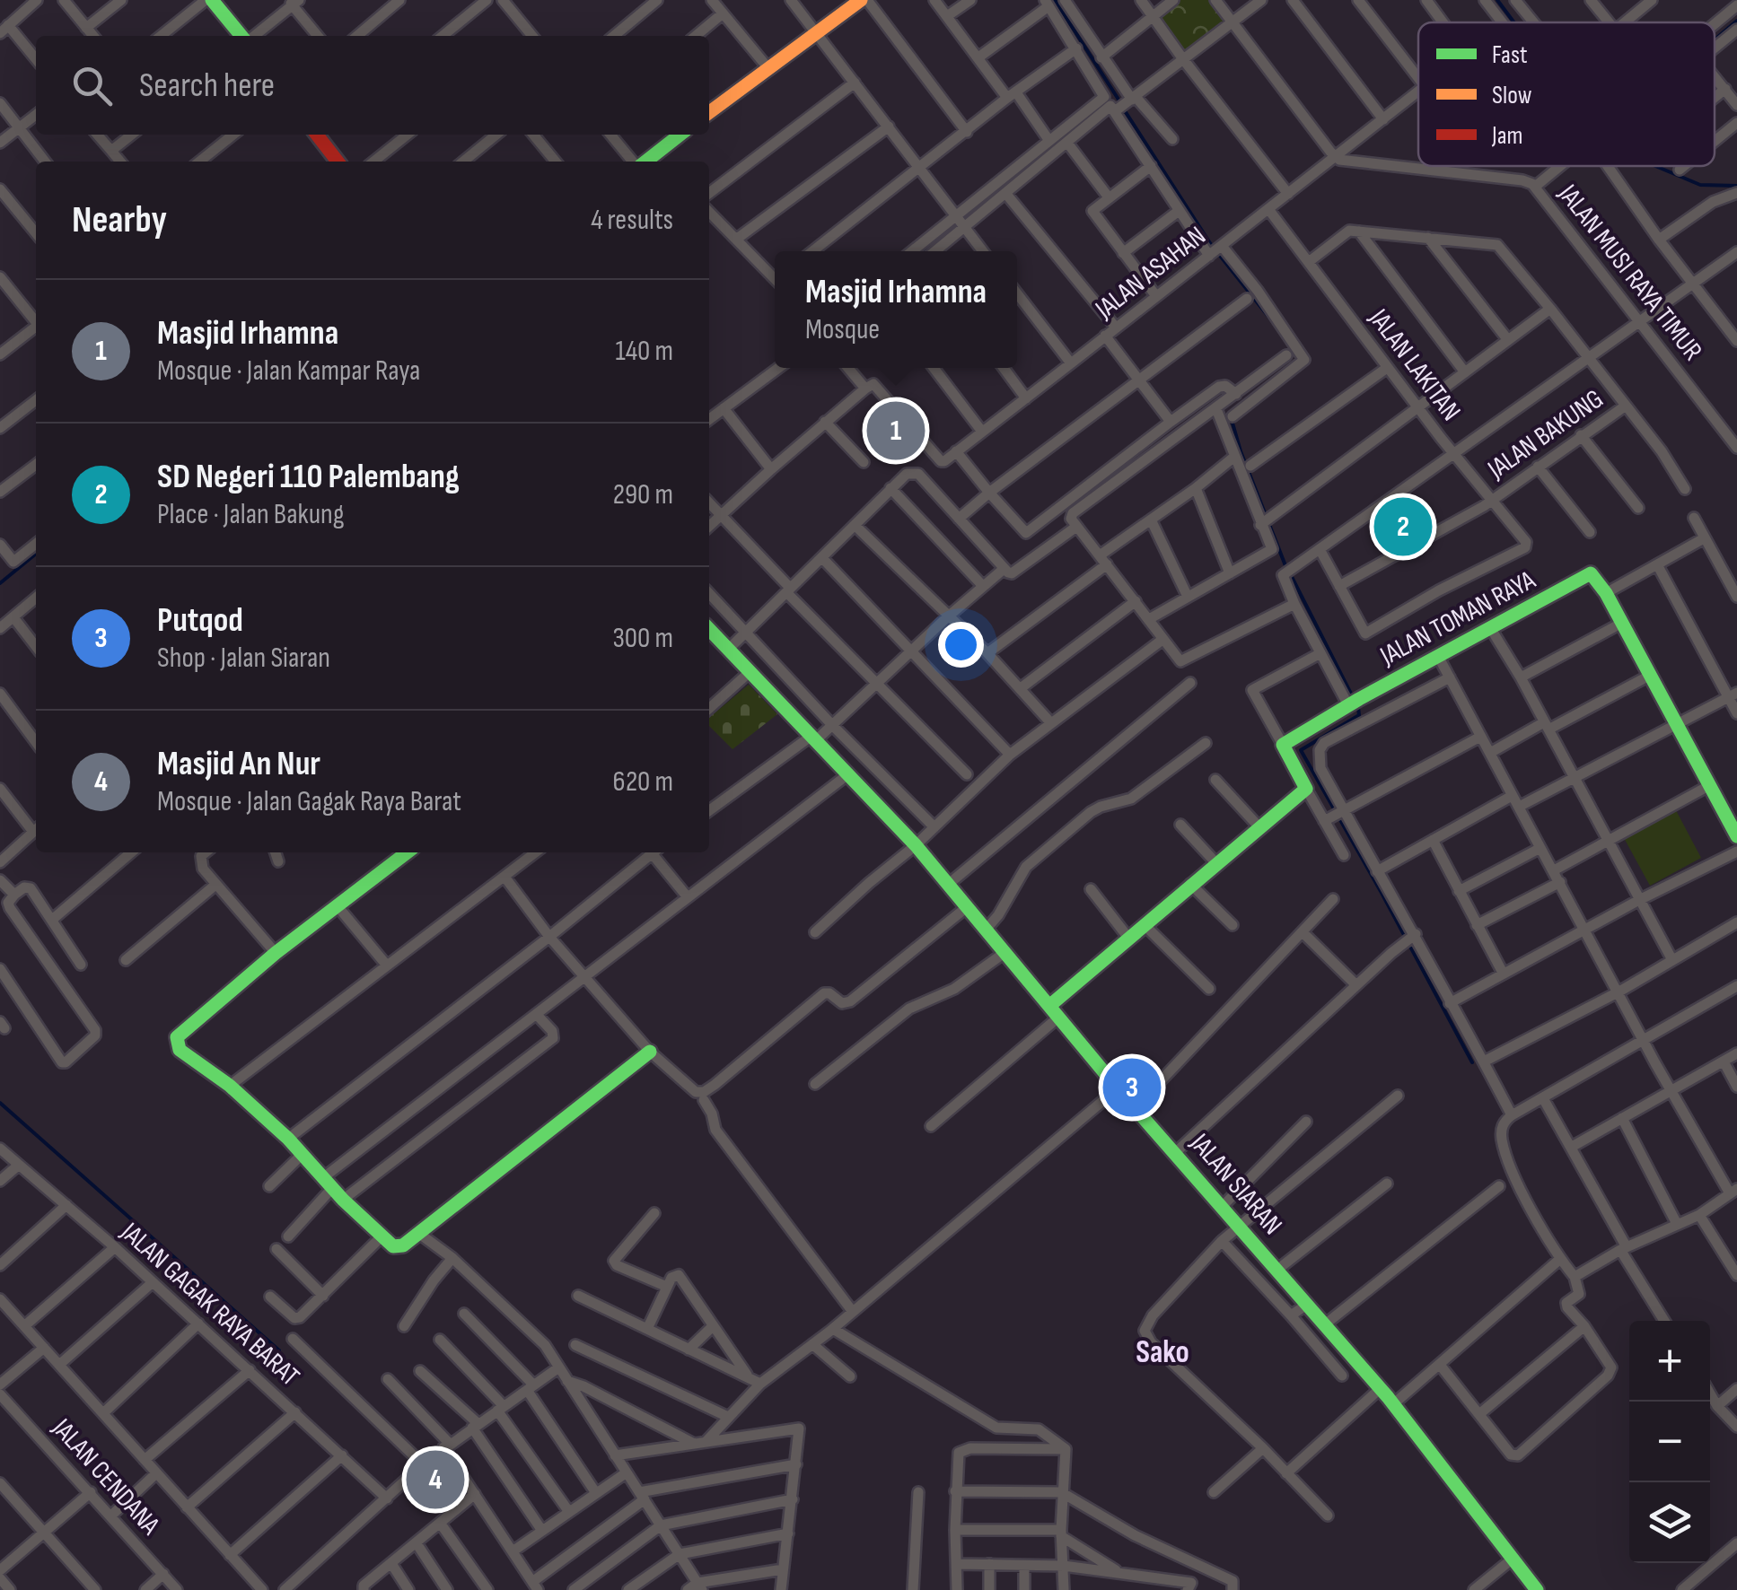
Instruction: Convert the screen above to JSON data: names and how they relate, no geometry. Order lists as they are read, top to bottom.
{
  "streets": {
    "street": [
      "JALAN ASAHAN",
      "JALAN MUSI RAYA TIMUR",
      "JALAN LAKITAN",
      "JALAN BAKUNG",
      "JALAN TOMAN RAYA",
      "JALAN SIARAN",
      "JALAN GAGAK RAYA BARAT",
      "JALAN CENDANA"
    ]
  },
  "crossings": [
    ["JALAN ASAHAN", "JALAN MUSI RAYA TIMUR"],
    ["JALAN ASAHAN", "JALAN LAKITAN"],
    ["JALAN MUSI RAYA TIMUR", "JALAN LAKITAN"]
  ],
  "districts": ["Sako"],
  "legend": ["Fast", "Slow", "Jam"],
  "page": {
    "search": "Search here",
    "heading": ["Nearby", "4 results"],
    "popup": ["Masjid Irhamna", "Mosque"],
    "list": [
      {
        "mark": "1",
        "name": "Masjid Irhamna",
        "note": "Mosque · Jalan Kampar Raya",
        "value": "140 m"
      },
      {
        "mark": "2",
        "name": "SD Negeri 110 Palembang",
        "note": "Place · Jalan Bakung",
        "value": "290 m"
      },
      {
        "mark": "3",
        "name": "Putqod",
        "note": "Shop · Jalan Siaran",
        "value": "300 m"
      },
      {
        "mark": "4",
        "name": "Masjid An Nur",
        "note": "Mosque · Jalan Gagak Raya Barat",
        "value": "620 m"
      }
    ],
    "pins": [
      "1",
      "2",
      "3",
      "4"
    ],
    "map_buttons": ["+", "−"]
  }
}
